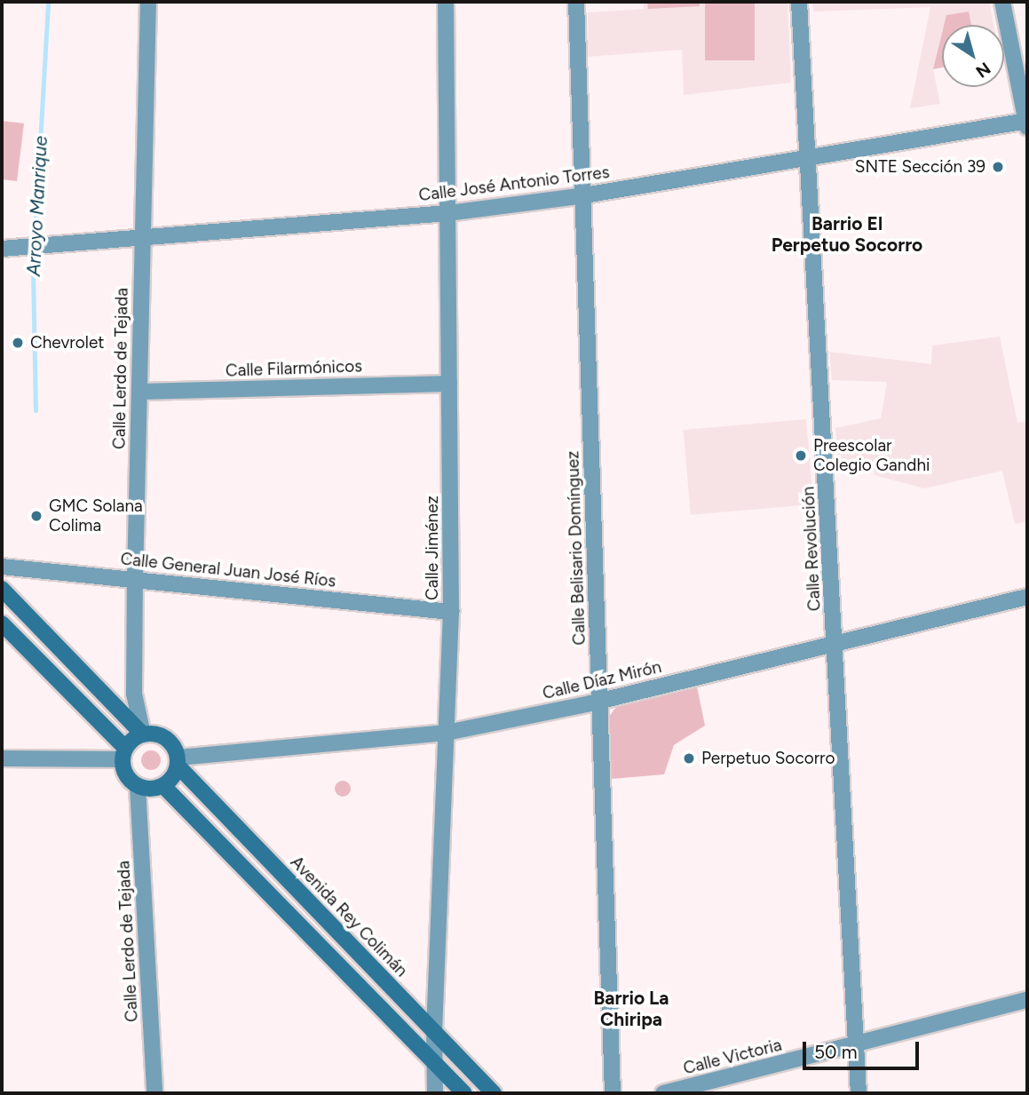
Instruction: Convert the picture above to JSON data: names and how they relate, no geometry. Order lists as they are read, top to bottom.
{
  "streets": {
    "main road": ["Avenida Rey Colimán"],
    "street": [
      "Calle José Antonio Torres",
      "Calle Lerdo de Tejada",
      "Calle Filarmónicos",
      "Calle Jiménez",
      "Calle Belisario Domínguez",
      "Calle Revolución",
      "Calle General Juan José Ríos",
      "Calle Díaz Mirón",
      "Calle Victoria"
    ]
  },
  "crossings": [
    ["Calle José Antonio Torres", "Calle Lerdo de Tejada"],
    ["Calle José Antonio Torres", "Calle Jiménez"],
    ["Calle José Antonio Torres", "Calle Belisario Domínguez"],
    ["Calle José Antonio Torres", "Calle Revolución"],
    ["Calle Lerdo de Tejada", "Calle Filarmónicos"],
    ["Calle Lerdo de Tejada", "Calle General Juan José Ríos"],
    ["Calle Lerdo de Tejada", "Calle Díaz Mirón"],
    ["Calle Lerdo de Tejada", "Avenida Rey Colimán"],
    ["Calle Filarmónicos", "Calle Jiménez"],
    ["Calle Jiménez", "Calle General Juan José Ríos"],
    ["Calle Jiménez", "Calle Díaz Mirón"],
    ["Calle Jiménez", "Avenida Rey Colimán"],
    ["Calle Belisario Domínguez", "Calle Díaz Mirón"],
    ["Calle Revolución", "Calle Díaz Mirón"],
    ["Calle Revolución", "Calle Victoria"],
    ["Calle Díaz Mirón", "Avenida Rey Colimán"]
  ],
  "districts": ["Barrio El Perpetuo Socorro", "Barrio La Chiripa"],
  "water": ["Arroyo Manrique"],
  "places": [
    "SNTE Sección 39",
    "Chevrolet",
    "Preescolar Colegio Gandhi",
    "GMC Solana Colima",
    "Perpetuo Socorro"
  ],
  "scale_bar": "50 m",
  "north": "bottom right"
}
